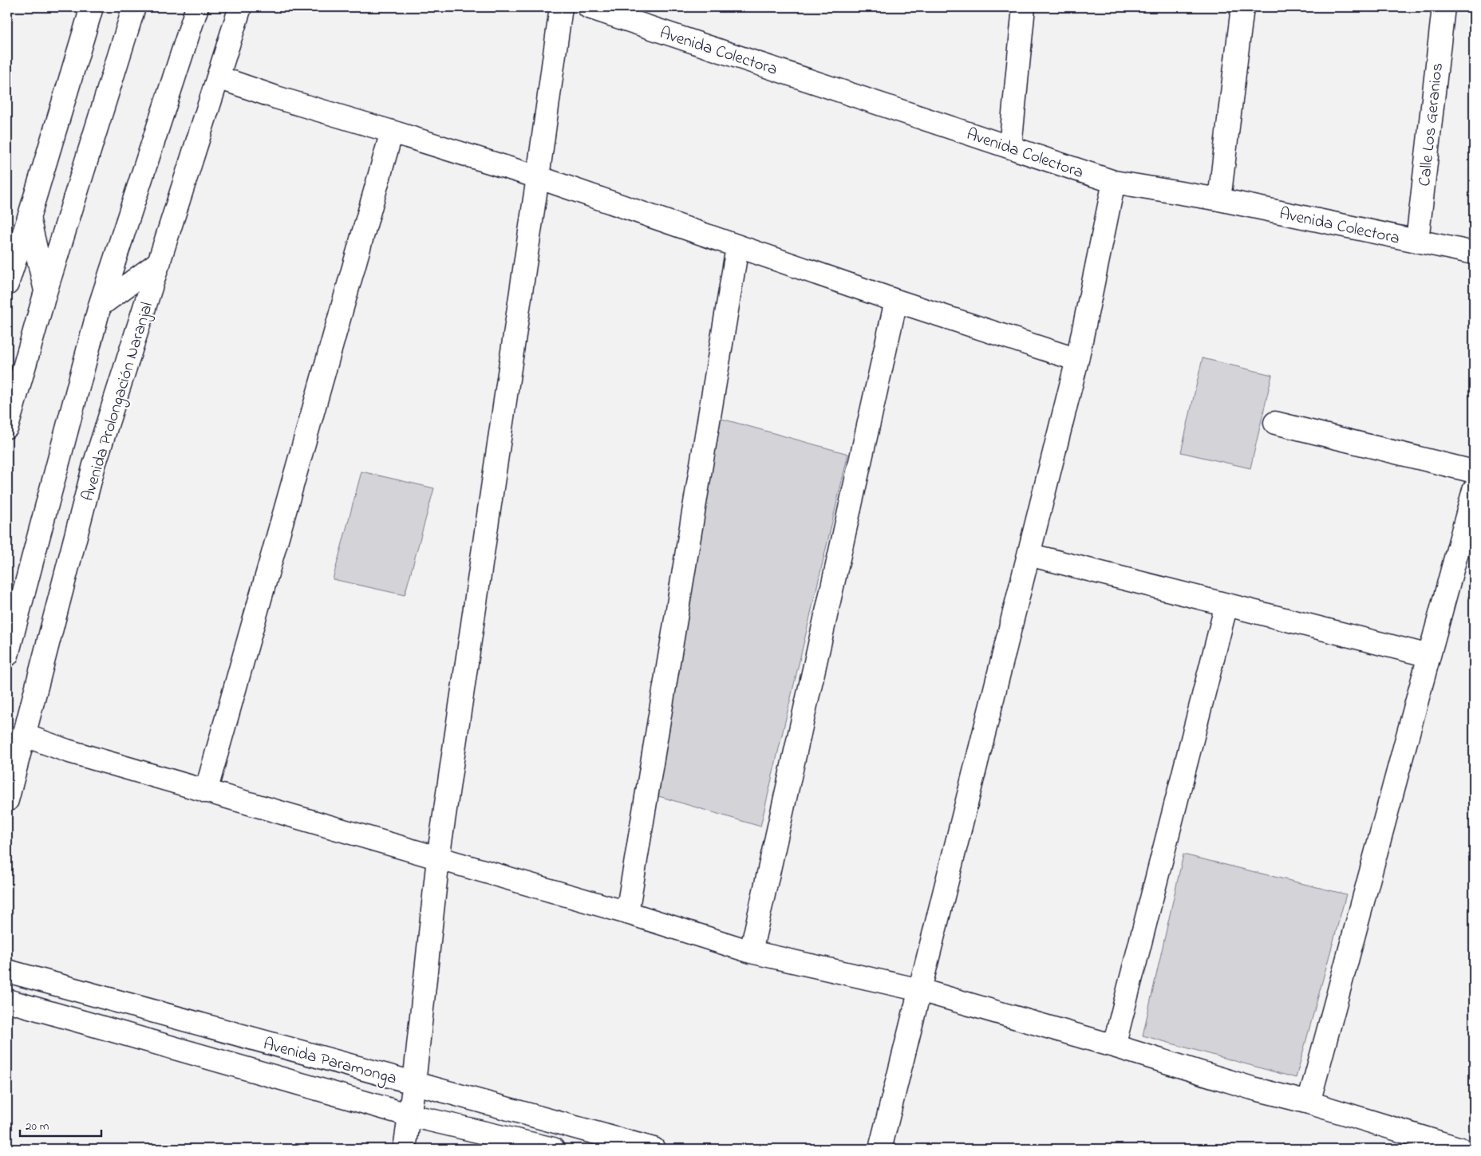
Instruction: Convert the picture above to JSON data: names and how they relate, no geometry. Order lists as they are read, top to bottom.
{
  "streets": {
    "street": [
      "Avenida Colectora",
      "Calle Los Geranios",
      "Avenida Prolongación Naranjal",
      "Avenida Paramonga"
    ]
  },
  "crossings": [
    ["Avenida Colectora", "Calle Los Geranios"]
  ],
  "scale_bar": "20 m"
}
